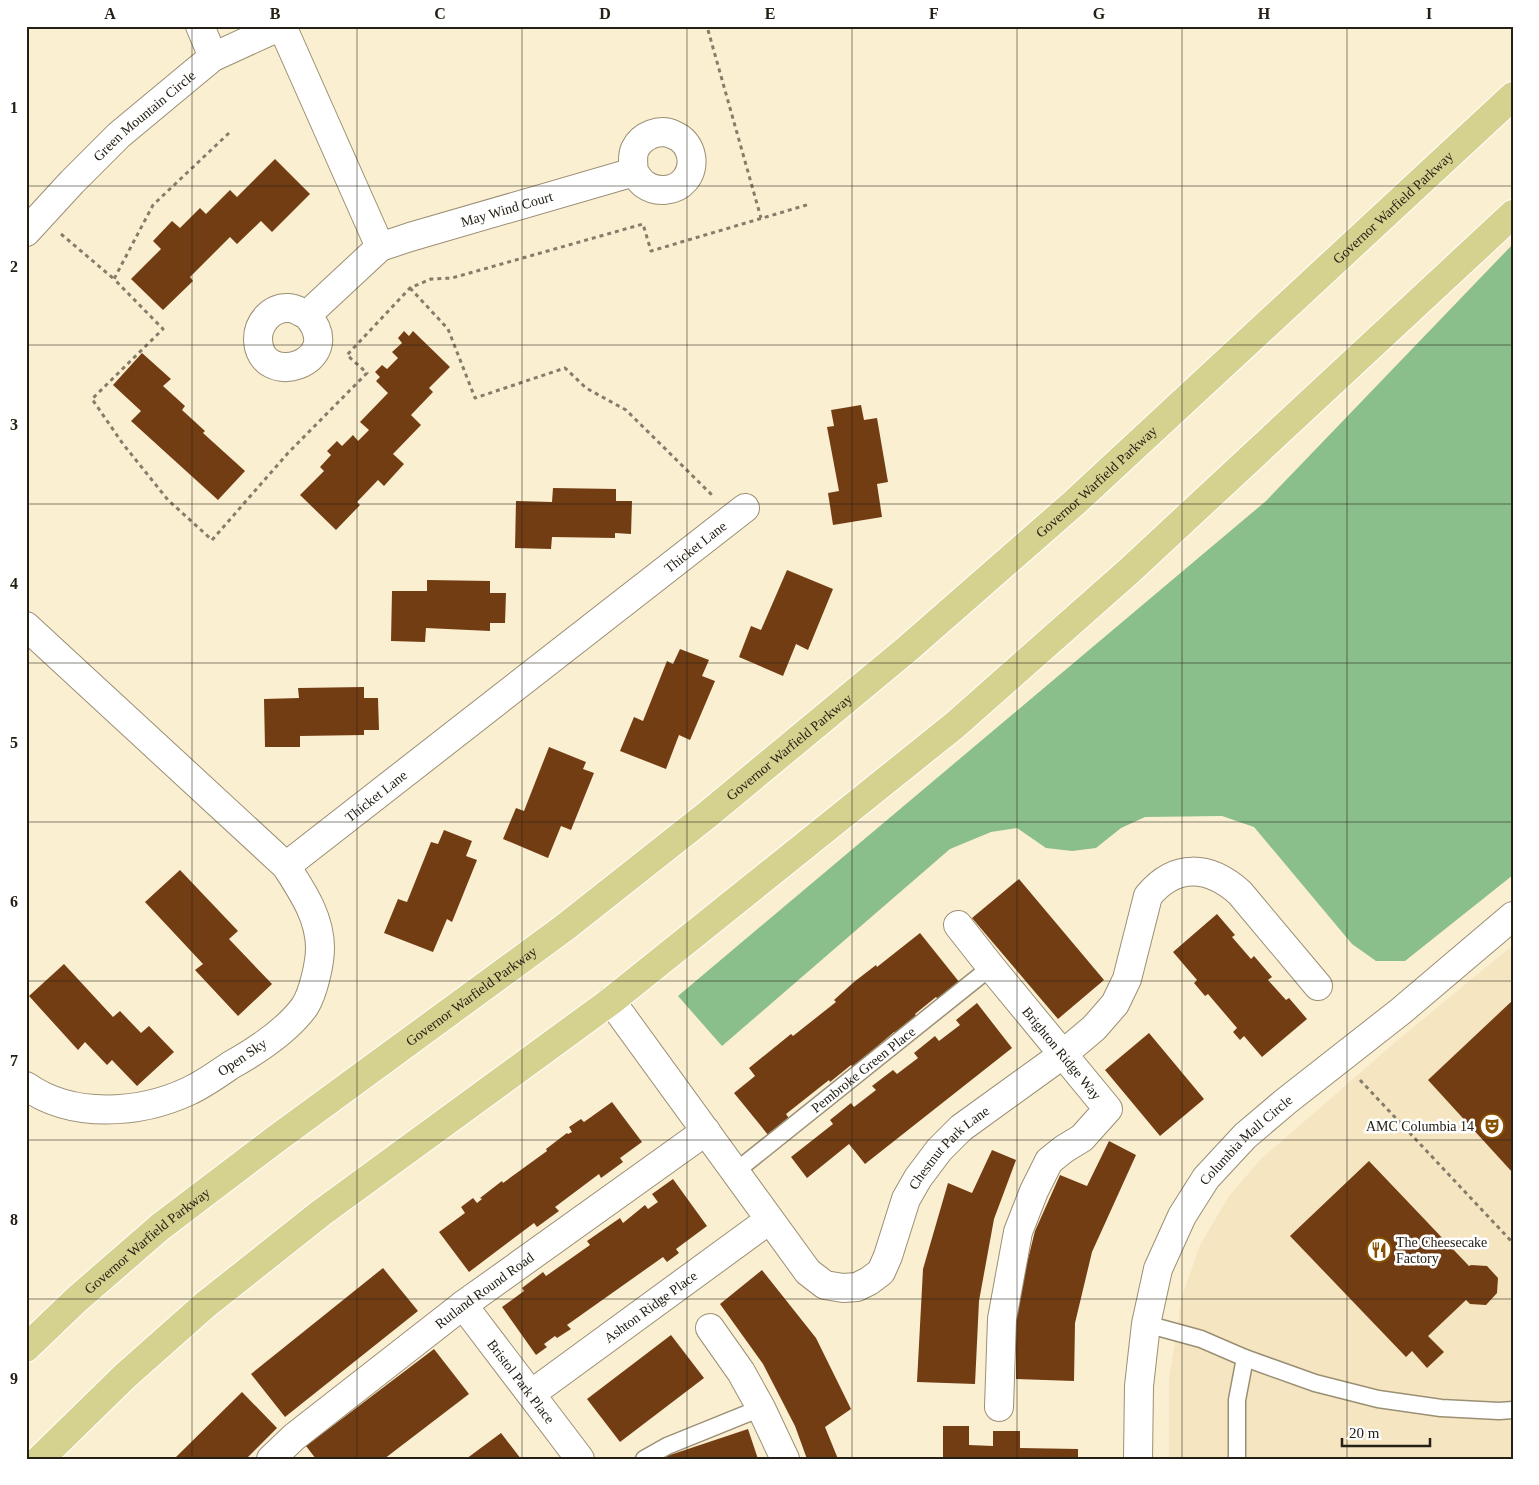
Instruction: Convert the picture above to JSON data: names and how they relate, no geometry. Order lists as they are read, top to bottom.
{
  "streets": {
    "main road": ["Governor Warfield Parkway"],
    "street": [
      "Green Mountain Circle",
      "May Wind Court",
      "Thicket Lane",
      "Brighton Ridge Way",
      "Open Sky",
      "Columbia Mall Circle",
      "Chestnut Park Lane",
      "Rutland Round Road",
      "Ashton Ridge Place",
      "Bristol Park Place"
    ],
    "lane": ["Pembroke Green Place"]
  },
  "crossings": [
    ["Thicket Lane", "Open Sky"],
    ["Brighton Ridge Way", "Pembroke Green Place"],
    ["Brighton Ridge Way", "Chestnut Park Lane"],
    ["Pembroke Green Place", "Chestnut Park Lane"],
    ["Chestnut Park Lane", "Rutland Round Road"],
    ["Chestnut Park Lane", "Ashton Ridge Place"],
    ["Rutland Round Road", "Bristol Park Place"],
    ["Ashton Ridge Place", "Bristol Park Place"]
  ],
  "places": {
    "theatre": ["AMC Columbia 14"],
    "restaurant": ["The Cheesecake Factory"]
  },
  "scale_bar": "20 m",
  "grid": {
    "columns": [
      "A",
      "B",
      "C",
      "D",
      "E",
      "F",
      "G",
      "H",
      "I"
    ],
    "rows": [
      "1",
      "2",
      "3",
      "4",
      "5",
      "6",
      "7",
      "8",
      "9"
    ]
  }
}
